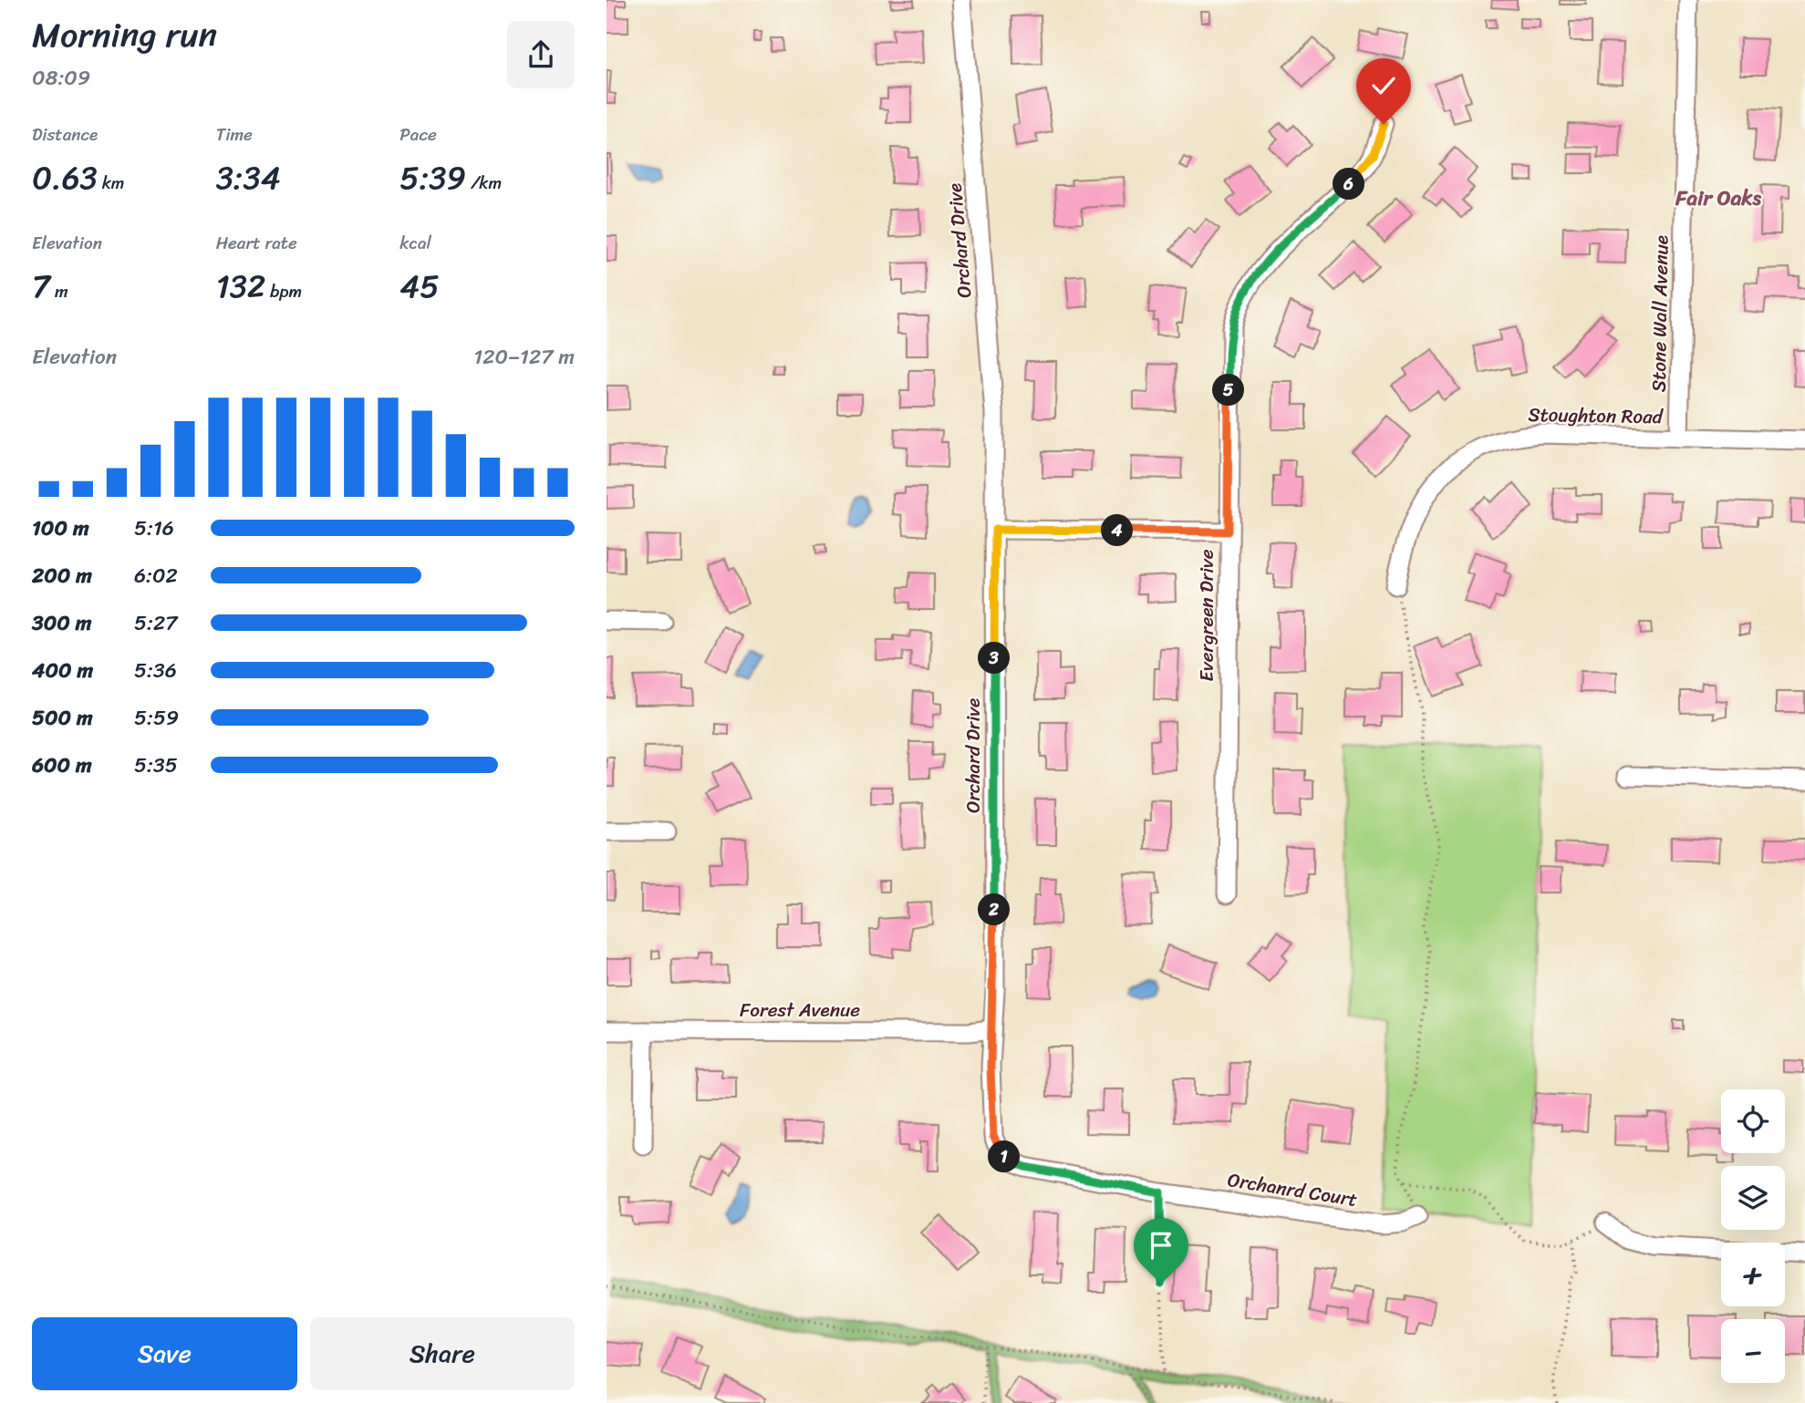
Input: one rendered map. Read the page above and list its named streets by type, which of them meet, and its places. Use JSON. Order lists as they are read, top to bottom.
{
  "streets": {
    "street": [
      "Orchard Drive",
      "Stone Wall Avenue",
      "Stoughton Road",
      "Evergreen Drive",
      "Forest Avenue",
      "Orchanrd Court"
    ]
  },
  "crossings": [
    ["Orchard Drive", "Forest Avenue"],
    ["Orchard Drive", "Orchanrd Court"],
    ["Stone Wall Avenue", "Stoughton Road"]
  ],
  "districts": ["Fair Oaks"],
  "page": {
    "heading": ["Morning run", "08:09"],
    "stats": [
      ["Distance", "0.63 km"],
      ["Time", "3:34"],
      ["Pace", "5:39 /km"],
      ["Elevation", "7 m"],
      ["Heart rate", "132 bpm"],
      ["kcal", "45"]
    ],
    "pins": [
      "6",
      "5",
      "4",
      "3",
      "2",
      "1"
    ],
    "chart": ["Elevation", "120–127 m"],
    "list": [
      {
        "name": "100 m",
        "note": "5:16"
      },
      {
        "name": "200 m",
        "note": "6:02"
      },
      {
        "name": "300 m",
        "note": "5:27"
      },
      {
        "name": "400 m",
        "note": "5:36"
      },
      {
        "name": "500 m",
        "note": "5:59"
      },
      {
        "name": "600 m",
        "note": "5:35"
      }
    ],
    "map_buttons": ["+", "−"],
    "buttons": ["Save", "Share"]
  }
}
